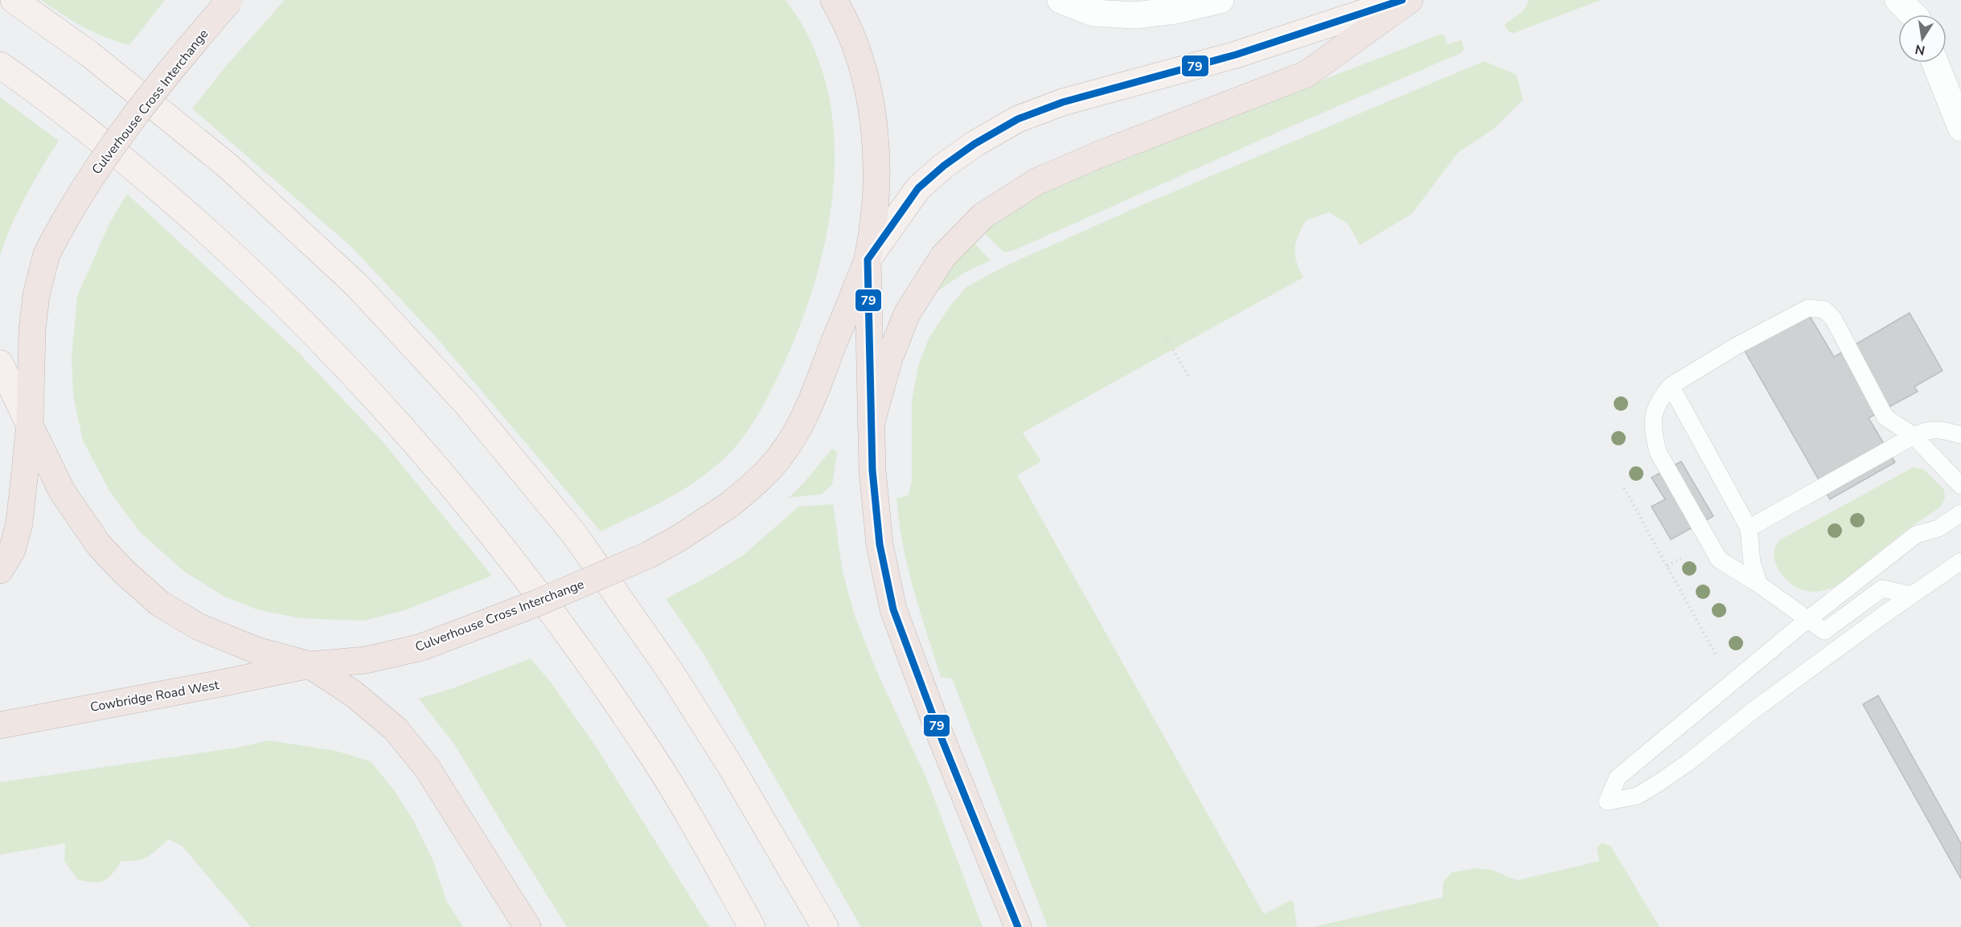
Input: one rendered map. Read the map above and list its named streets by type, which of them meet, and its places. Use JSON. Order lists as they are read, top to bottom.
{
  "streets": {
    "highway": ["Culverhouse Cross Interchange", "Cowbridge Road West"]
  },
  "crossings": [
    ["Culverhouse Cross Interchange", "Cowbridge Road West"]
  ],
  "lines": ["transit line 79"],
  "north": "bottom"
}
